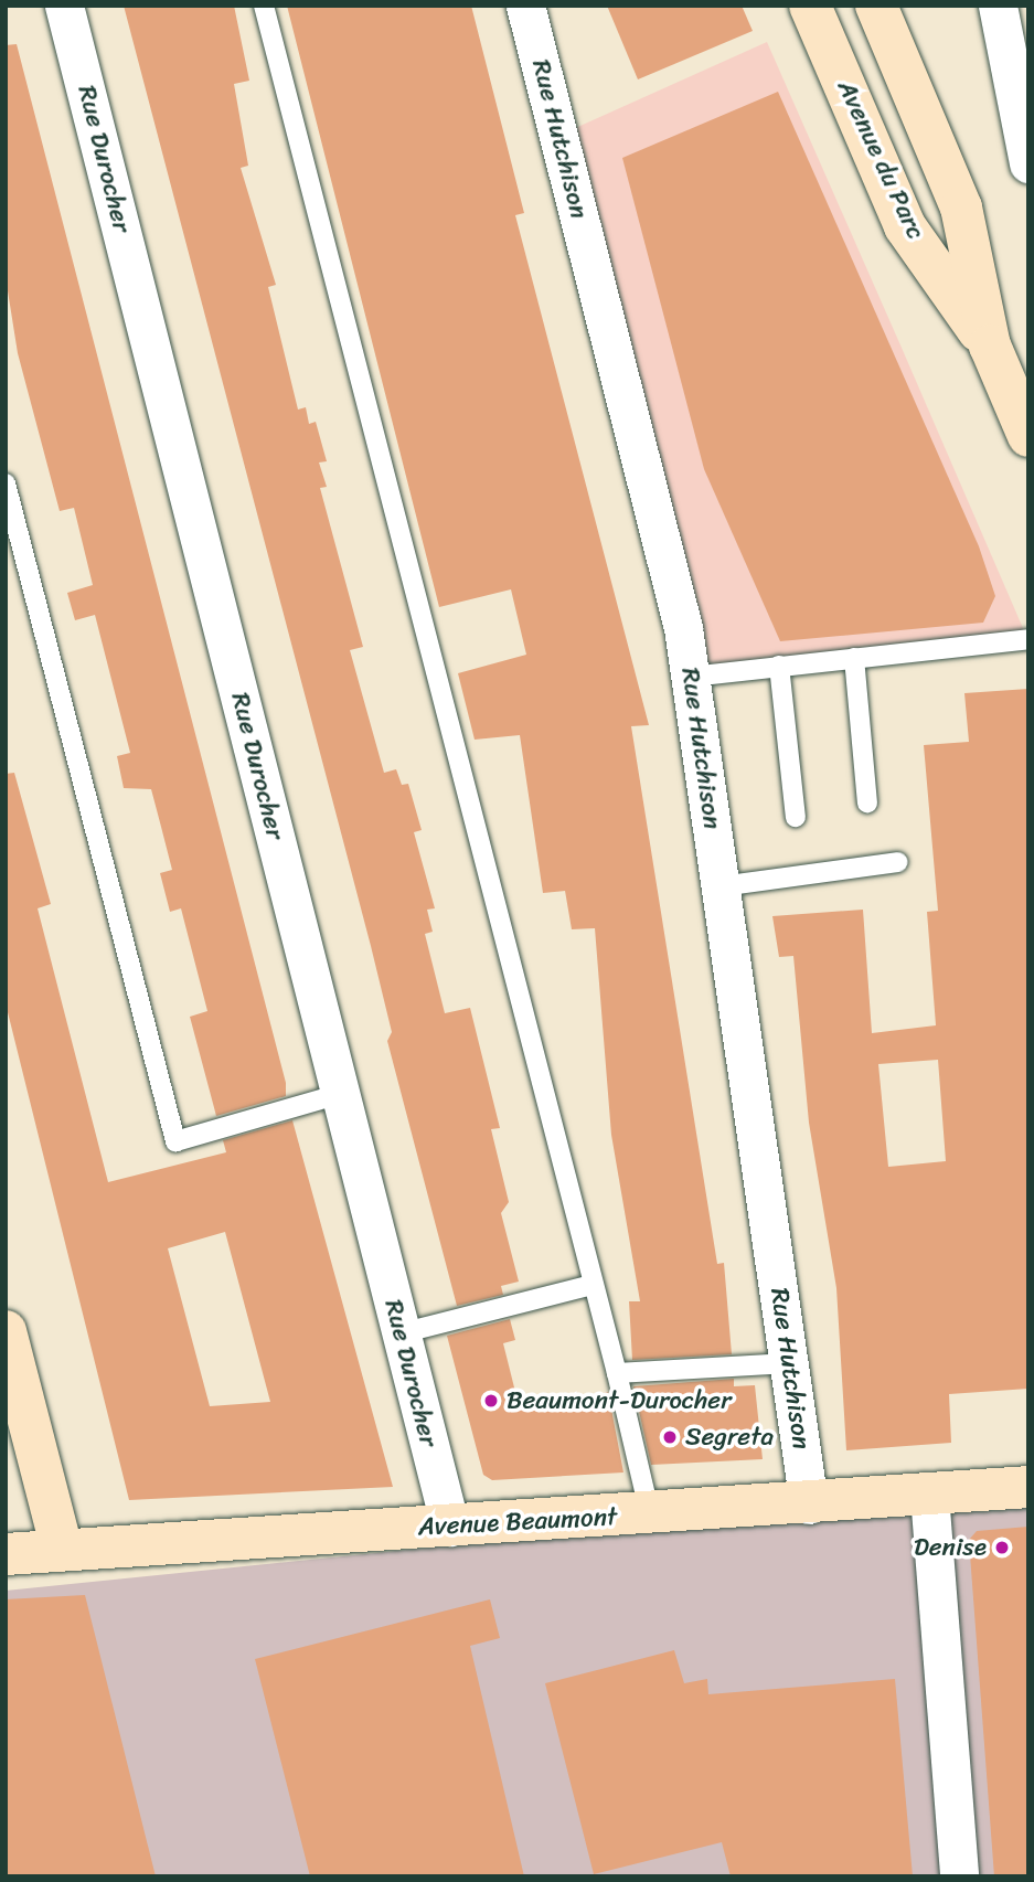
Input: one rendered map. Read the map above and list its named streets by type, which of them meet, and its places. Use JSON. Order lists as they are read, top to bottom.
{
  "streets": {
    "street": [
      "Rue Hutchison",
      "Rue Durocher",
      "Avenue du Parc",
      "Avenue Beaumont"
    ]
  },
  "crossings": [
    ["Rue Hutchison", "Avenue Beaumont"],
    ["Rue Durocher", "Avenue Beaumont"]
  ],
  "places": ["Beaumont-Durocher", "Segreta", "Denise"]
}
